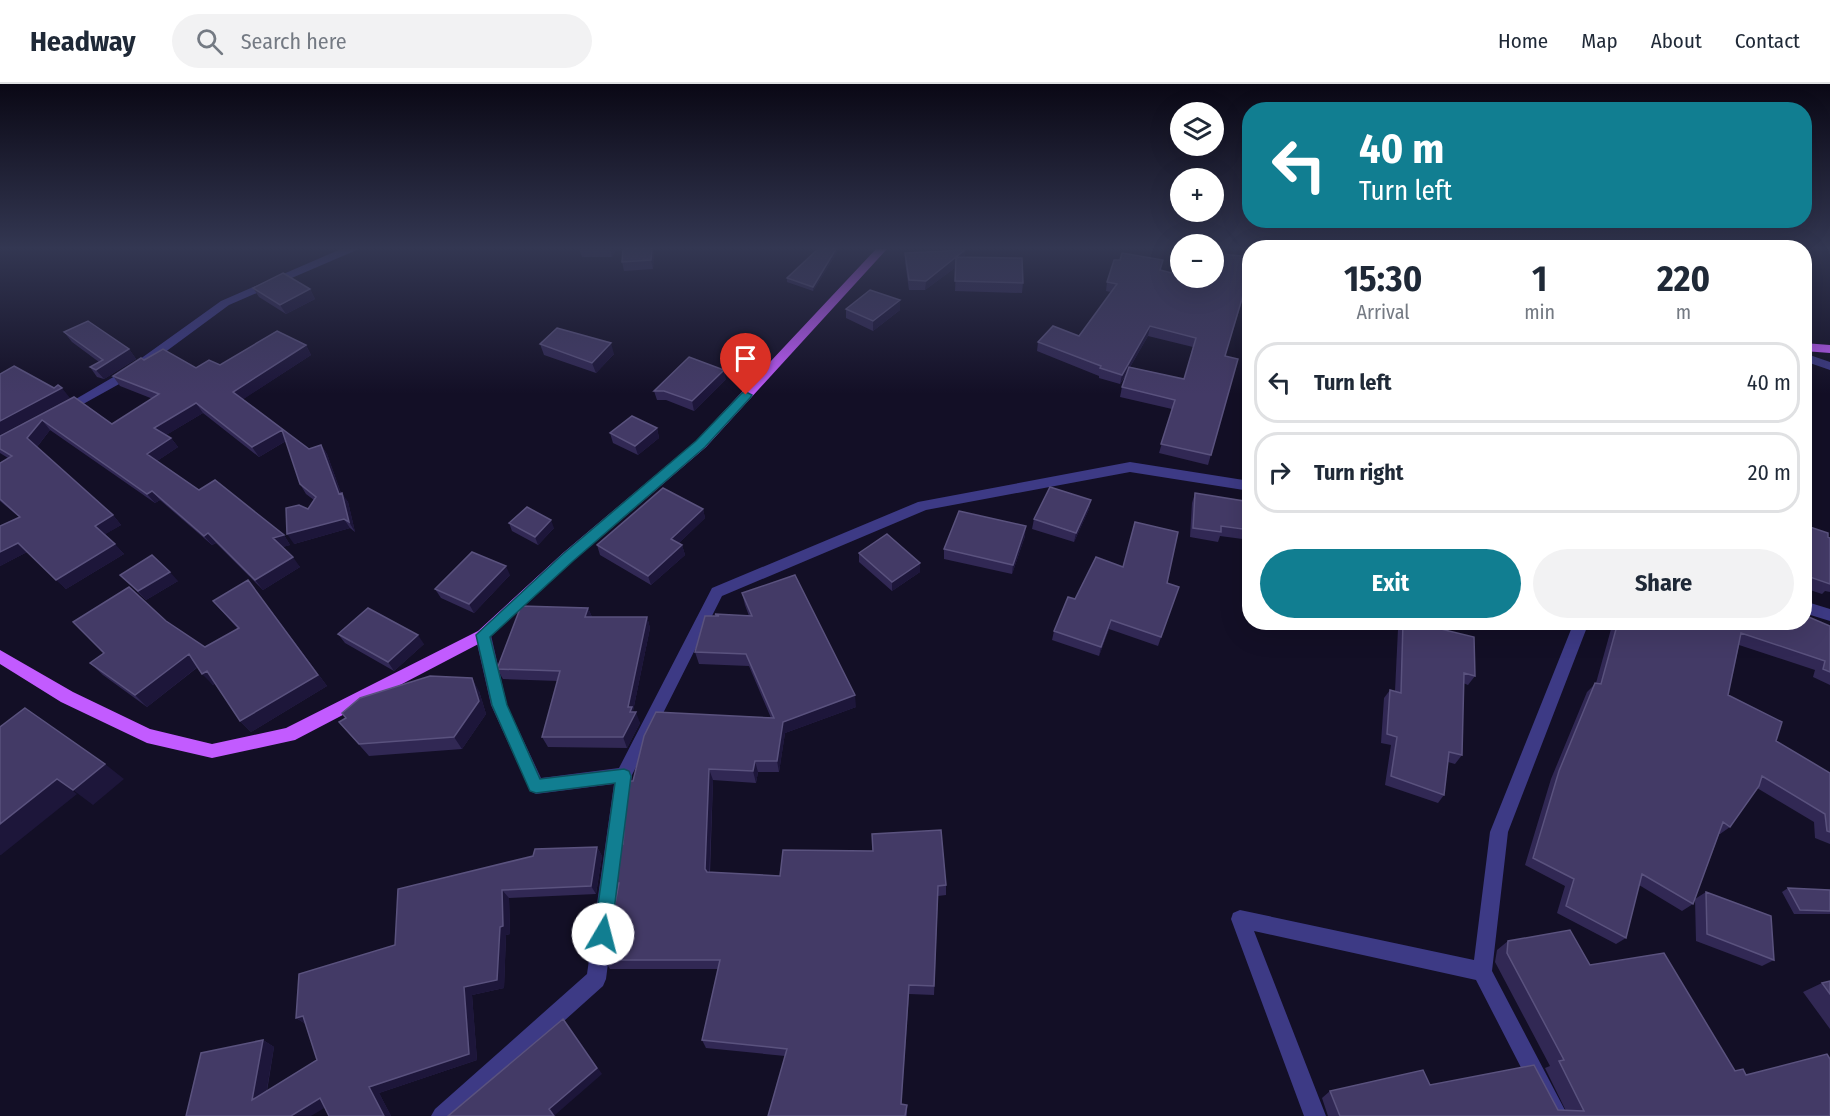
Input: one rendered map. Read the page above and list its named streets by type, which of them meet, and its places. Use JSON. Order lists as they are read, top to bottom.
{
  "page": {
    "header": "Headway",
    "search": "Search here",
    "nav": [
      "Home",
      "Map",
      "About",
      "Contact"
    ],
    "map_buttons": ["+", "−"],
    "turn": ["40 m", "Turn left"],
    "eta": [
      "15:30",
      "Arrival",
      "1",
      "min",
      "220",
      "m"
    ],
    "list": [
      {
        "name": "Turn left",
        "value": "40 m"
      },
      {
        "name": "Turn right",
        "value": "20 m"
      }
    ],
    "buttons": ["Exit", "Share"]
  }
}
